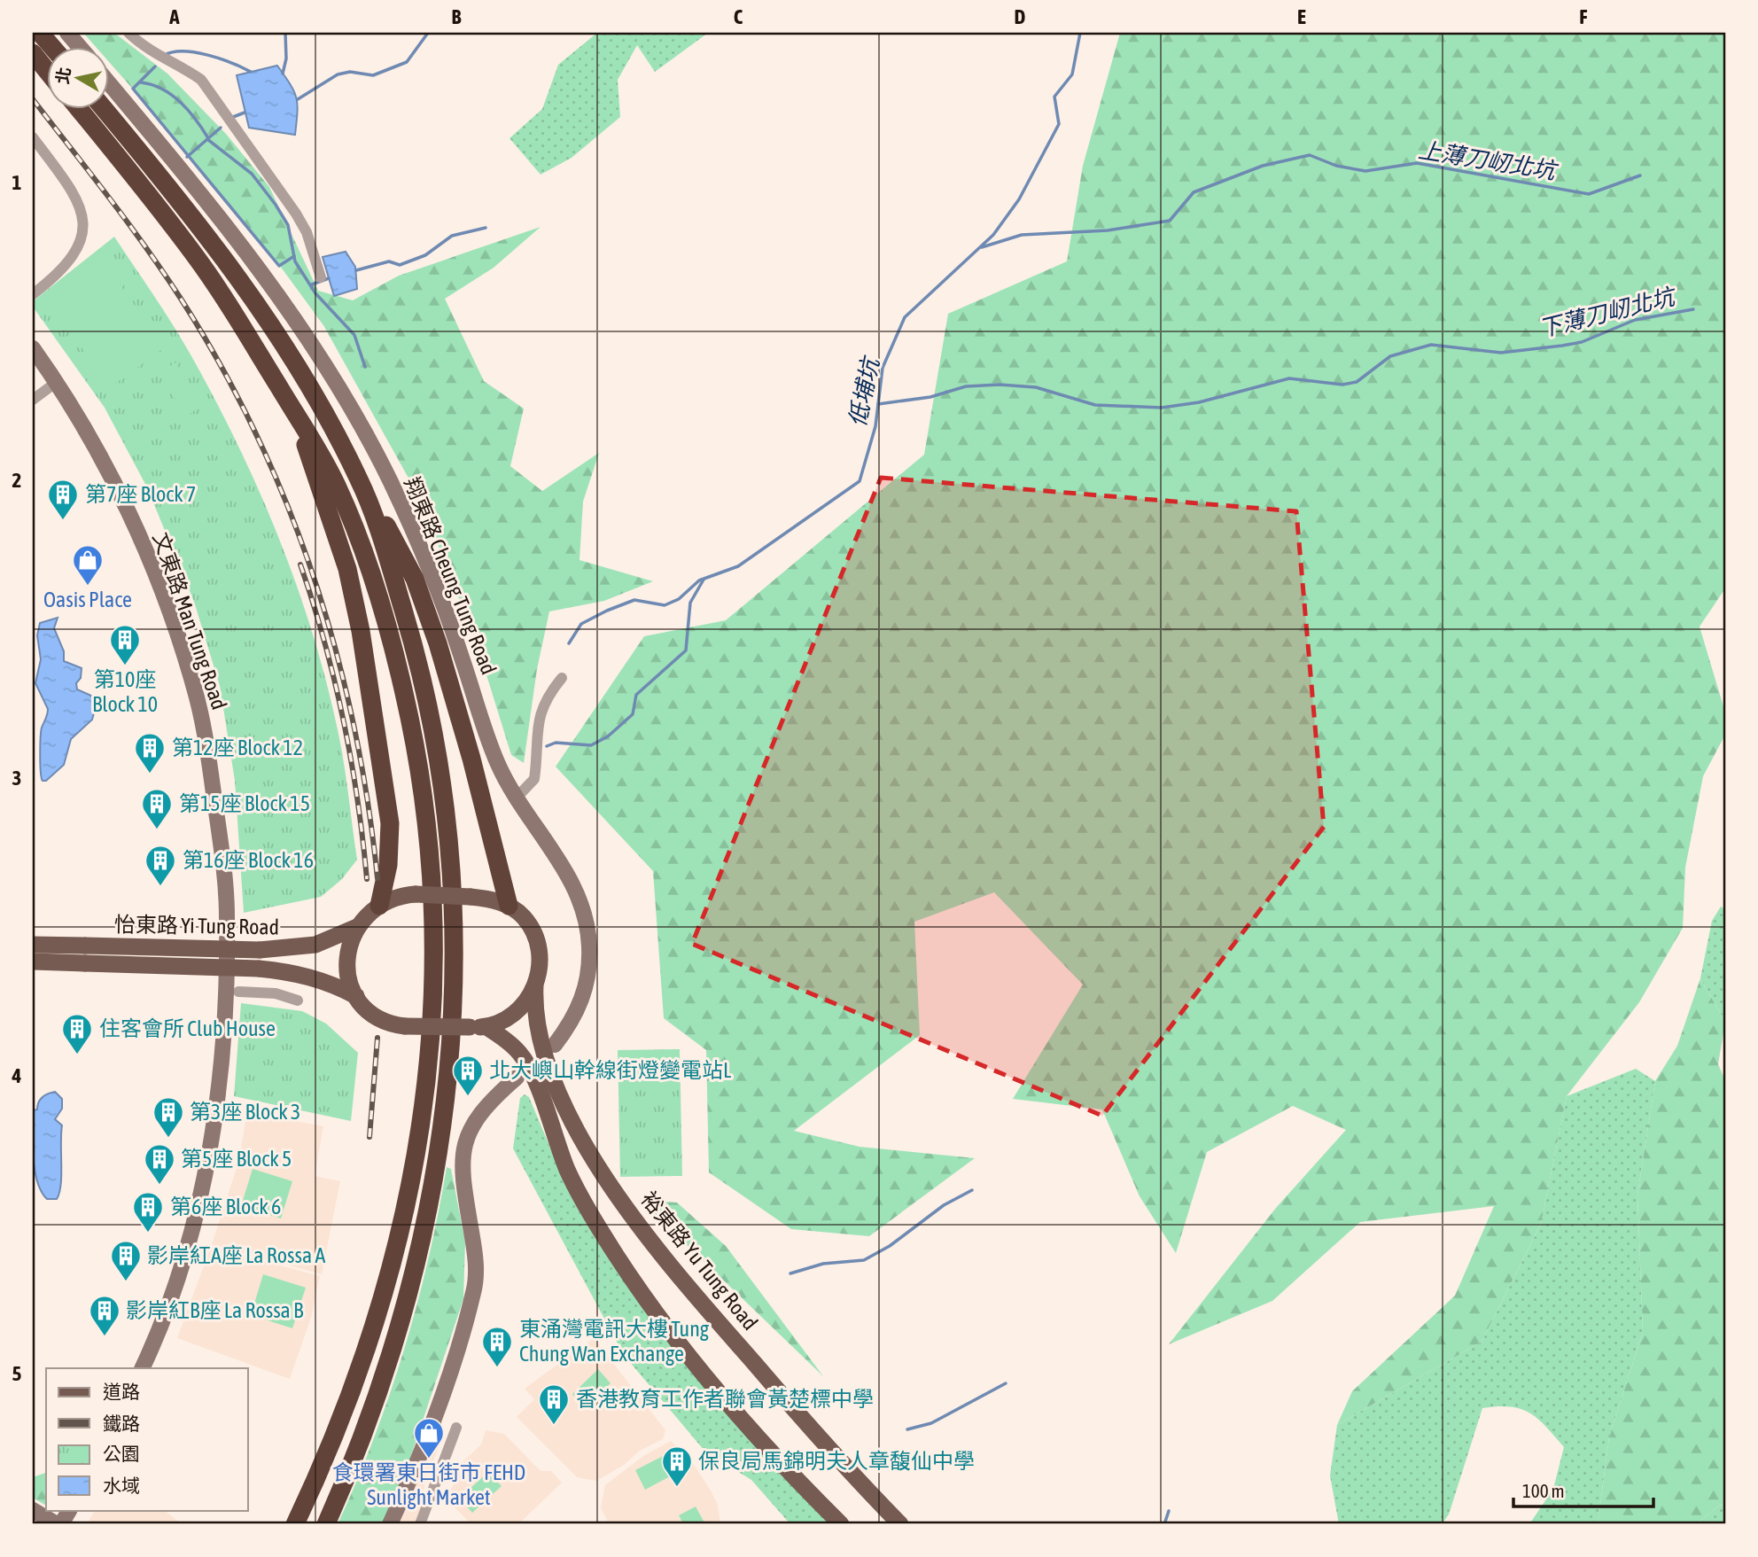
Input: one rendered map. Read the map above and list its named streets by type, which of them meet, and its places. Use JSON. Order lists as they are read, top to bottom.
{
  "streets": {
    "main road": [
      "翔東路 Cheung Tung Road",
      "文東路 Man Tung Road",
      "怡東路 Yi Tung Road",
      "裕東路 Yu Tung Road"
    ]
  },
  "crossings": [
    ["怡東路 Yi Tung Road", "裕東路 Yu Tung Road"]
  ],
  "water": ["上薄刀屻北坑", "下薄刀屻北坑", "低埔坑"],
  "places": {
    "building": [
      "第7座 Block 7",
      "第10座 Block 10",
      "第12座 Block 12",
      "第15座 Block 15",
      "第16座 Block 16",
      "住客會所 Club House",
      "北大嶼山幹線街燈變電站L",
      "第3座 Block 3",
      "第5座 Block 5",
      "第6座 Block 6",
      "影岸紅A座 La Rossa A",
      "影岸紅B座 La Rossa B",
      "東涌灣電訊大樓 Tung Chung Wan Exchange",
      "香港教育工作者聯會黃楚標中學",
      "保良局馬錦明夫人章馥仙中學"
    ],
    "shop": ["Oasis Place", "食環署東日街市 FEHD Sunlight Market"]
  },
  "legend": [
    "道路",
    "鐵路",
    "公園",
    "水域"
  ],
  "scale_bar": "100 m",
  "north": "left",
  "grid": {
    "columns": [
      "A",
      "B",
      "C",
      "D",
      "E",
      "F"
    ],
    "rows": [
      "1",
      "2",
      "3",
      "4",
      "5"
    ]
  }
}
